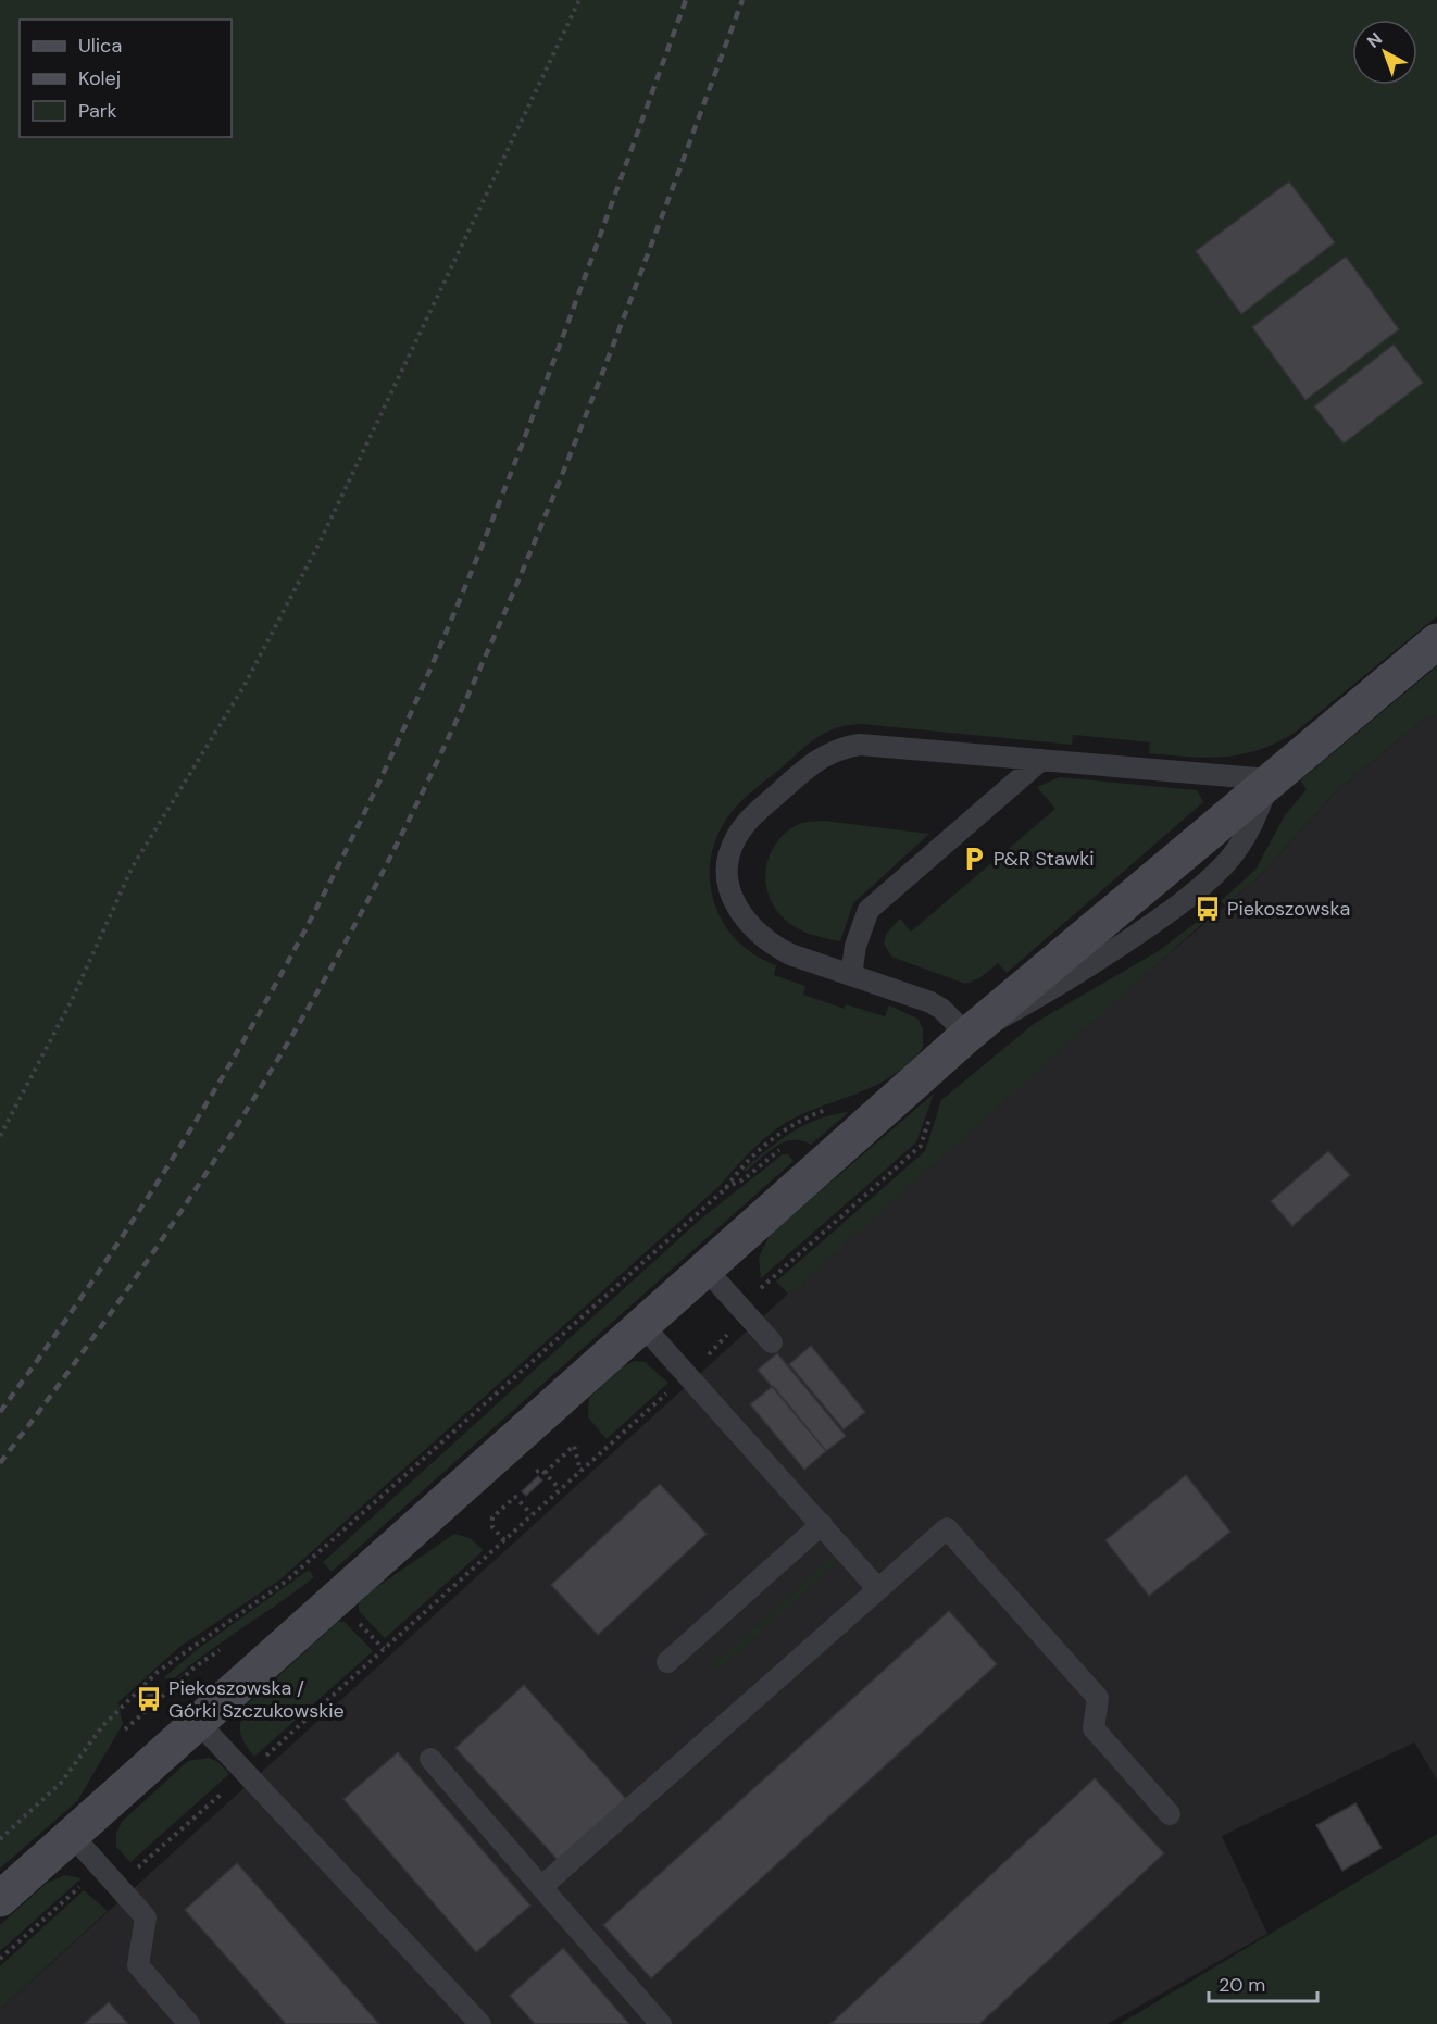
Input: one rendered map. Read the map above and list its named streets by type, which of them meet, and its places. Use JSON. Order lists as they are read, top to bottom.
{
  "places": {
    "parking": ["P&R Stawki"],
    "bus stop": ["Piekoszowska", "Piekoszowska / Górki Szczukowskie"]
  },
  "legend": ["Ulica", "Kolej", "Park"],
  "scale_bar": "20 m",
  "north": "top left"
}
